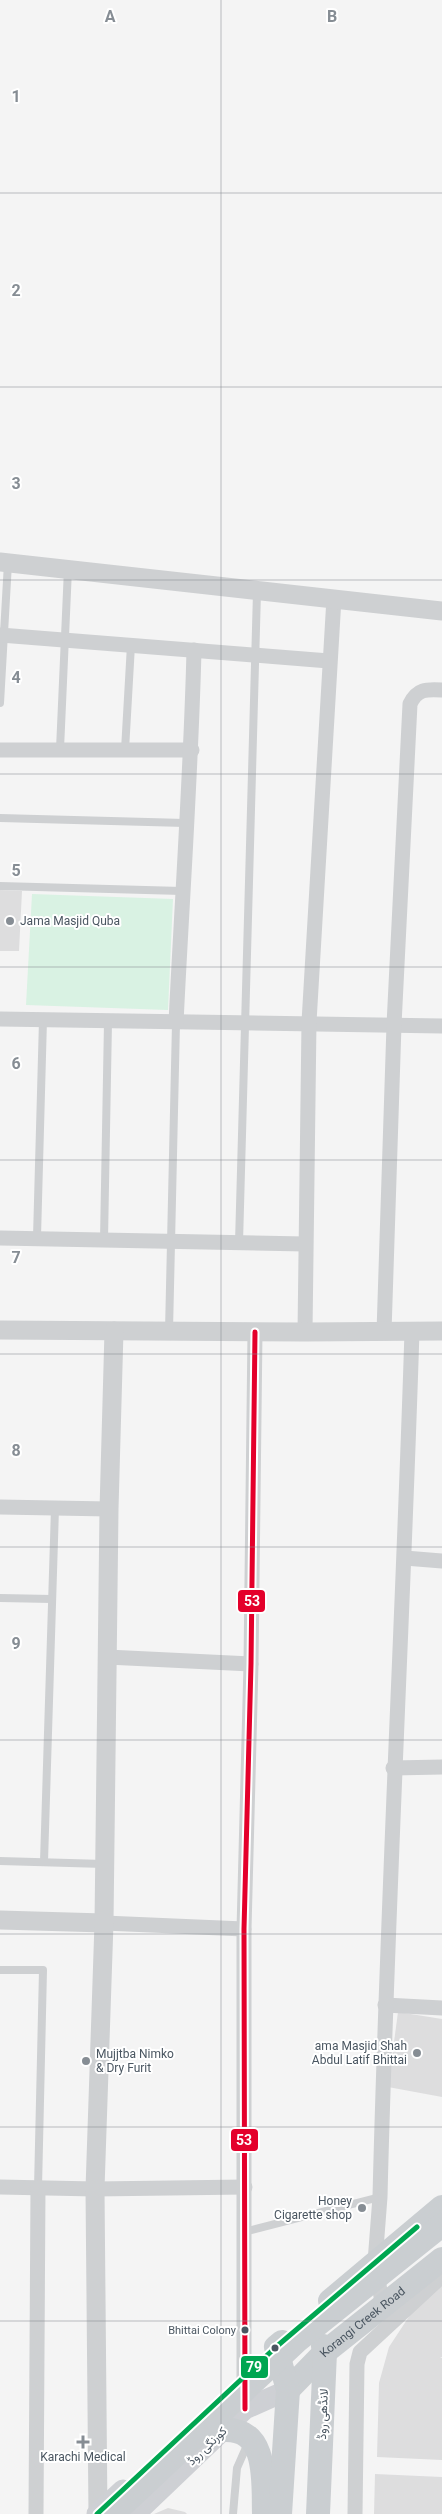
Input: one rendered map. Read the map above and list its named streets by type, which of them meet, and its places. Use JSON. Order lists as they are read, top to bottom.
{
  "streets": {
    "main road": ["Korangi Creek Road", "لانڈھی روڈ", "کورنگی روڈ"]
  },
  "crossings": [
    ["Korangi Creek Road", "لانڈھی روڈ"],
    ["Korangi Creek Road", "کورنگی روڈ"]
  ],
  "places": {
    "other": [
      "Jama Masjid Quba",
      "ama Masjid Shah Abdul Latif Bhittai",
      "Mujjtba Nimko & Dry Furit",
      "Honey Cigarette shop",
      "Bhittai Colony"
    ],
    "health": ["Karachi Medical"]
  },
  "lines": ["transit line 53", "transit line 79"],
  "grid": {
    "columns": ["A", "B"],
    "rows": [
      "1",
      "2",
      "3",
      "4",
      "5",
      "6",
      "7",
      "8",
      "9"
    ]
  }
}
